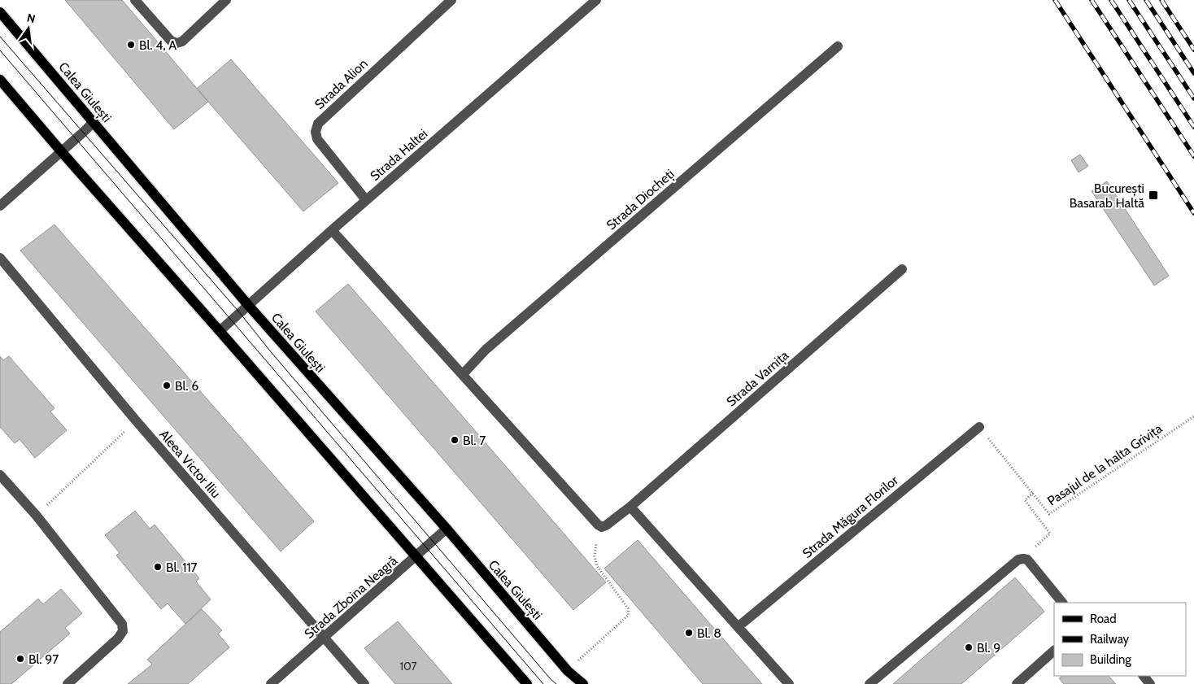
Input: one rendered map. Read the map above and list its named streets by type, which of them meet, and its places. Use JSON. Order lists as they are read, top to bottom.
{
  "streets": {
    "main road": ["Calea Giulești"],
    "street": [
      "Strada Alion",
      "Strada Haltei",
      "Strada Diocheți",
      "Strada Varnița",
      "Aleea Victor Iliu",
      "Strada Măgura Florilor",
      "Strada Zboina Neagră"
    ],
    "path": ["Pasajul de la halta Grivița"]
  },
  "crossings": [
    ["Strada Alion", "Strada Haltei"],
    ["Calea Giulești", "Strada Haltei"],
    ["Calea Giulești", "Strada Zboina Neagră"],
    ["Aleea Victor Iliu", "Strada Zboina Neagră"],
    ["Pasajul de la halta Grivița", "Strada Măgura Florilor"]
  ],
  "places": {
    "other": [
      "Bl. 4, A",
      "Bl. 6",
      "Bl. 7",
      "Bl. 117",
      "Bl. 8",
      "Bl. 9",
      "Bl. 97"
    ],
    "transit": ["București Basarab Haltă"]
  },
  "house_numbers": ["107"],
  "legend": ["Road", "Railway", "Building"],
  "north": "top"
}
